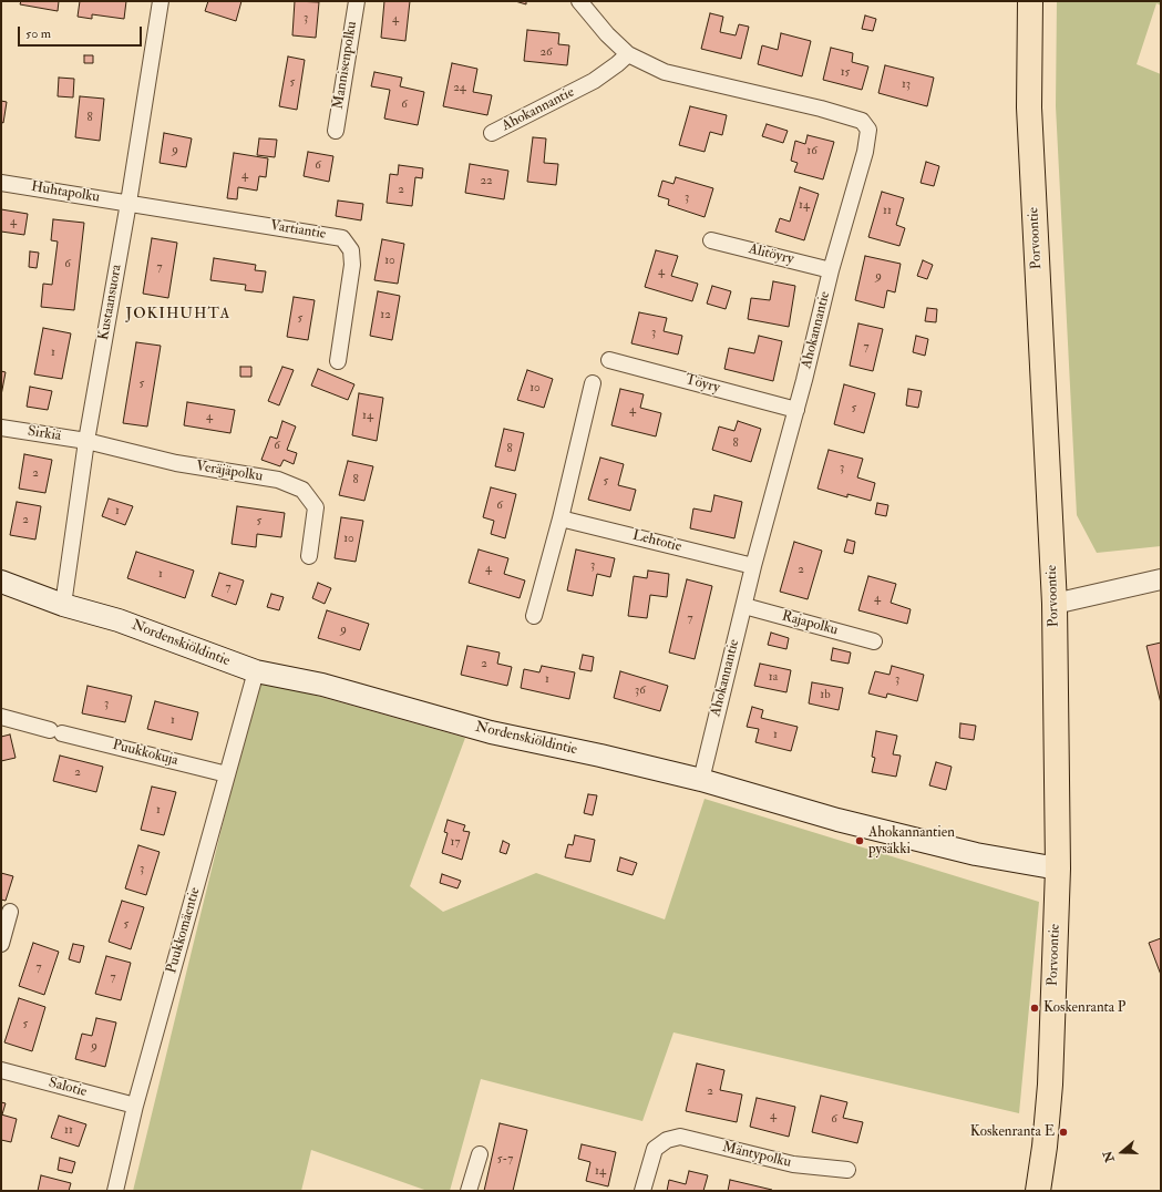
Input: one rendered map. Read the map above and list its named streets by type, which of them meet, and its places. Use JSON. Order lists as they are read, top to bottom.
{
  "streets": {
    "main road": ["Porvoontie", "Nordenskiöldintie"],
    "street": [
      "Mannisenpolku",
      "Ahokannantie",
      "Huhtapolku",
      "Vartiantie",
      "Alitöyry",
      "Kustaansuora",
      "Töyry",
      "Sirkiä",
      "Veräjäpolku",
      "Lehtotie",
      "Rajapolku",
      "Puukkokuja",
      "Puukkomäentie",
      "Salotie",
      "Mäntypolku"
    ]
  },
  "crossings": [
    ["Ahokannantie", "Alitöyry"],
    ["Ahokannantie", "Töyry"],
    ["Ahokannantie", "Lehtotie"],
    ["Ahokannantie", "Rajapolku"],
    ["Ahokannantie", "Nordenskiöldintie"],
    ["Huhtapolku", "Vartiantie"],
    ["Huhtapolku", "Kustaansuora"],
    ["Vartiantie", "Kustaansuora"],
    ["Porvoontie", "Nordenskiöldintie"],
    ["Kustaansuora", "Sirkiä"],
    ["Kustaansuora", "Veräjäpolku"],
    ["Kustaansuora", "Nordenskiöldintie"],
    ["Sirkiä", "Veräjäpolku"],
    ["Nordenskiöldintie", "Puukkomäentie"],
    ["Puukkokuja", "Puukkomäentie"],
    ["Puukkomäentie", "Salotie"]
  ],
  "districts": ["JOKIHUHTA"],
  "places": ["Ahokannantien pysäkki", "Koskenranta P", "Koskenranta E"],
  "house_numbers": [
    "3",
    "4",
    "26",
    "15",
    "5",
    "13",
    "24",
    "6",
    "8",
    "9",
    "16",
    "6",
    "4",
    "22",
    "2",
    "3",
    "14",
    "11",
    "4",
    "10",
    "6",
    "7",
    "4",
    "9",
    "12",
    "5",
    "3",
    "7",
    "1",
    "5",
    "10",
    "5",
    "4",
    "14",
    "4",
    "8",
    "6",
    "8",
    "3",
    "2",
    "8",
    "5",
    "6",
    "1",
    "2",
    "5",
    "10",
    "3",
    "4",
    "2",
    "1",
    "7",
    "4",
    "7",
    "9",
    "2",
    "1a",
    "1",
    "3",
    "36",
    "1b",
    "3",
    "1",
    "1",
    "2",
    "1",
    "17",
    "3",
    "5",
    "7",
    "7",
    "5",
    "9",
    "2",
    "4",
    "6",
    "11",
    "5-7",
    "14"
  ],
  "scale_bar": "50 m",
  "north": "left"
}
